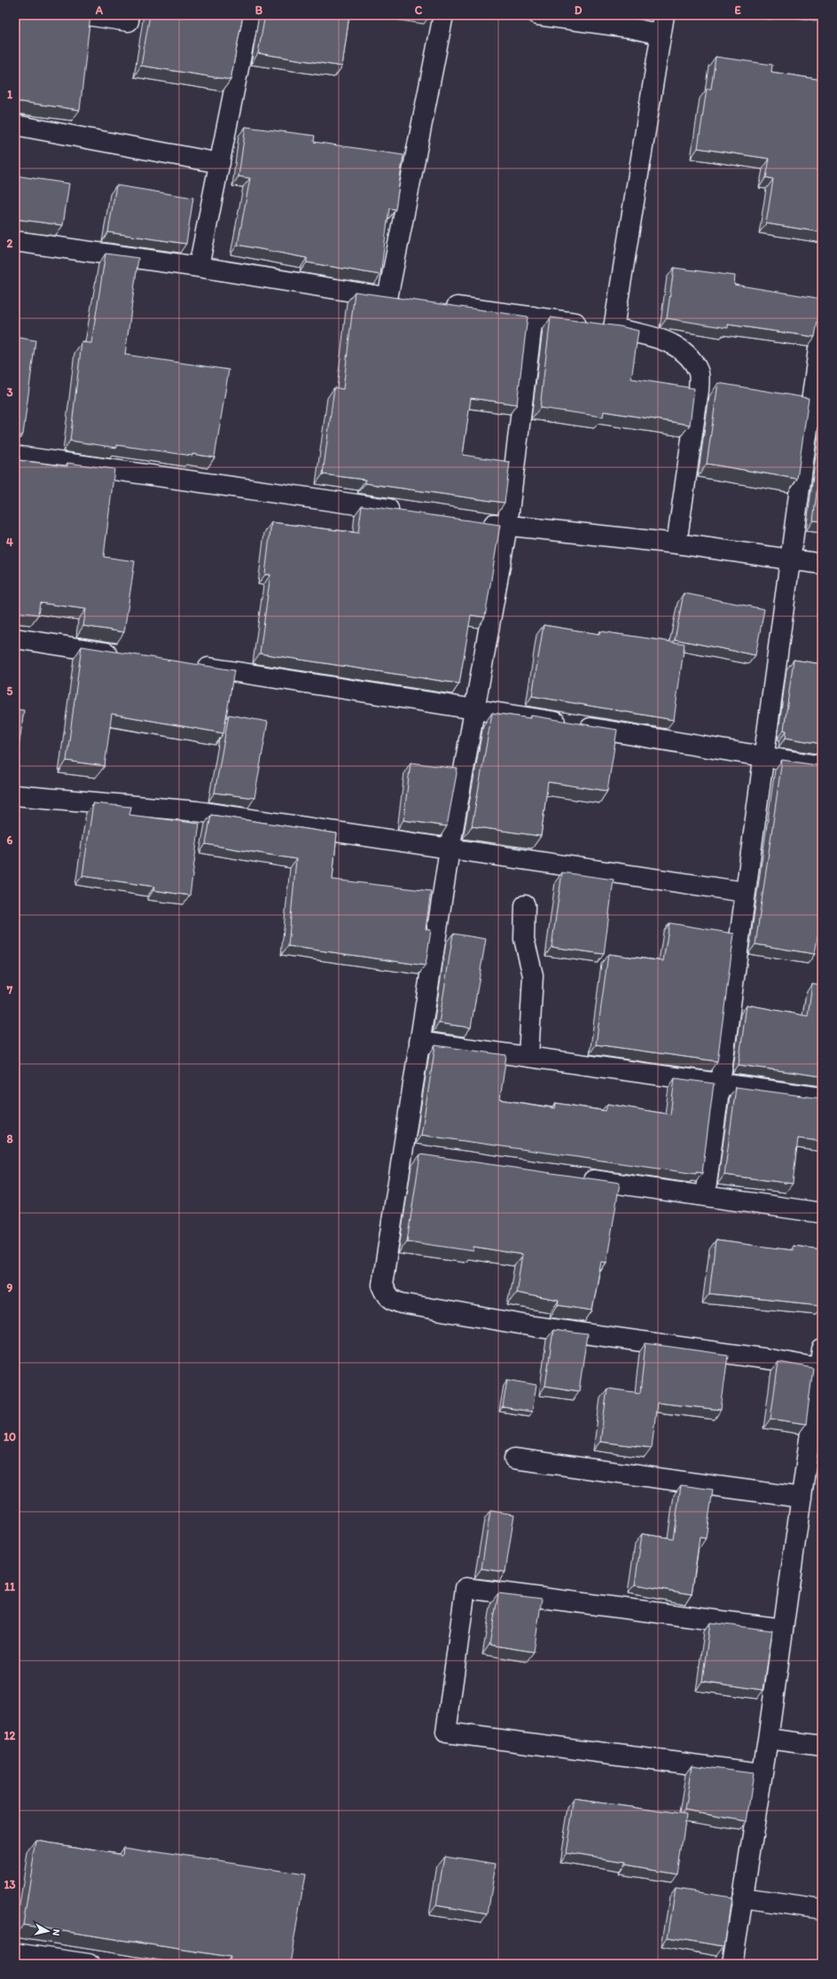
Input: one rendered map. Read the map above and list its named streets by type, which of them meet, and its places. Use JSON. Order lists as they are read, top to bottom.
{
  "north": "right",
  "grid": {
    "columns": [
      "A",
      "B",
      "C",
      "D",
      "E"
    ],
    "rows": [
      "1",
      "2",
      "3",
      "4",
      "5",
      "6",
      "7",
      "8",
      "9",
      "10",
      "11",
      "12",
      "13"
    ]
  }
}
